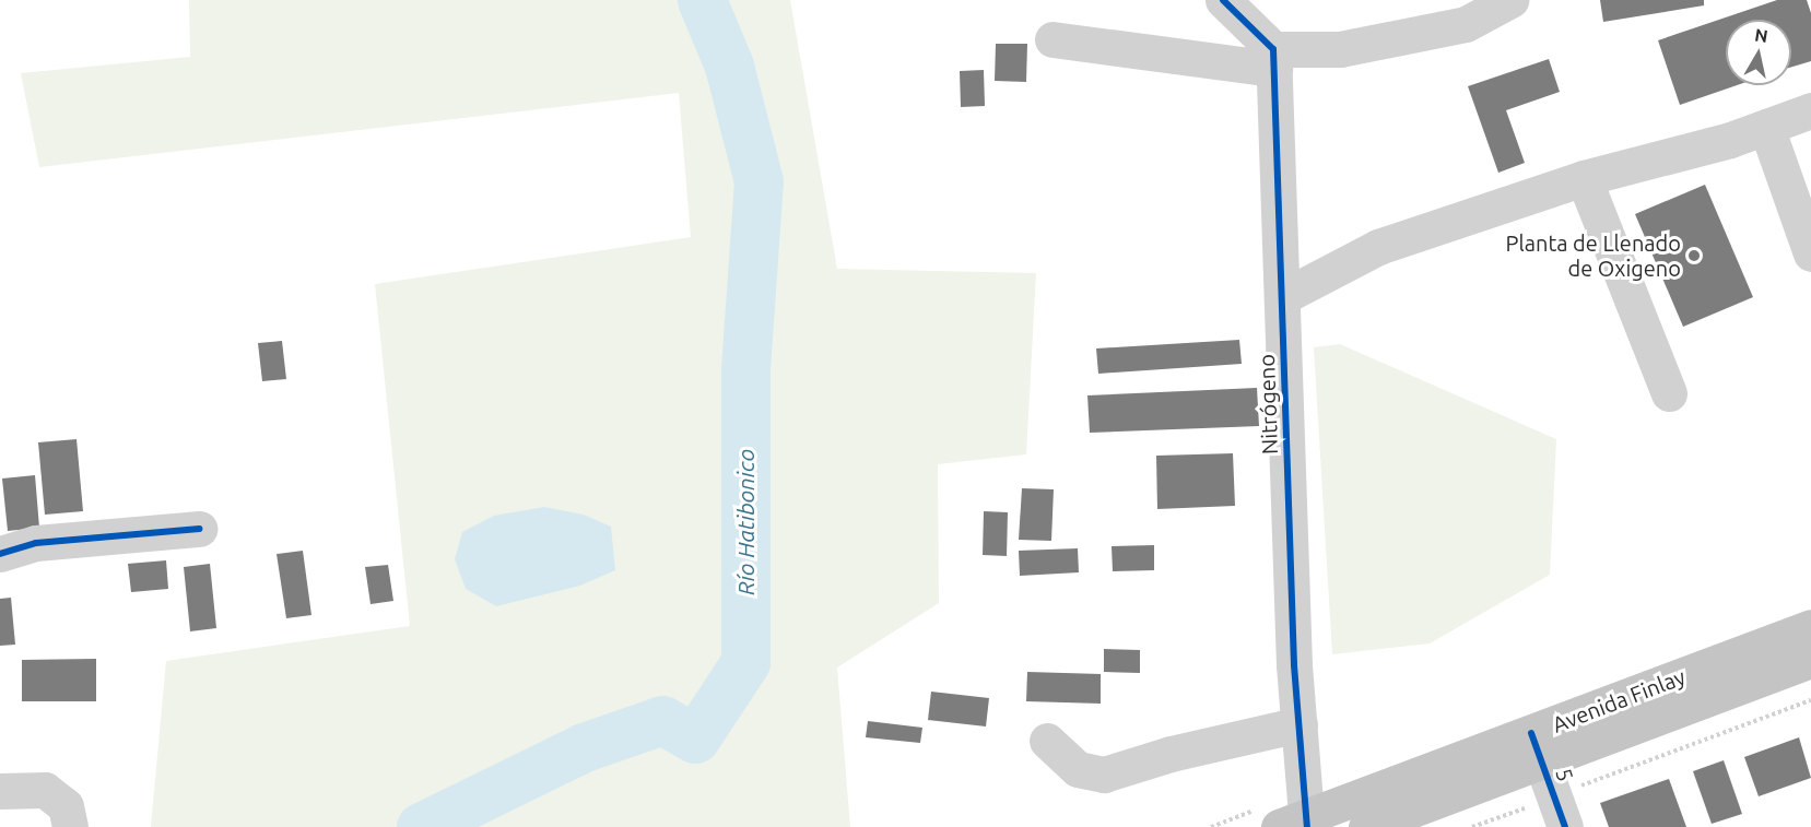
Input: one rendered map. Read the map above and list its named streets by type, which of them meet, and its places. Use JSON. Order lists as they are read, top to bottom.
{
  "streets": {
    "main road": ["Avenida Finlay"],
    "street": ["Nitrógeno"],
    "cycle path": ["5"]
  },
  "crossings": [
    ["Nitrógeno", "Avenida Finlay"]
  ],
  "water": ["Río Hatibonico"],
  "places": ["Planta de Llenado de Oxigeno"],
  "north": "top"
}
